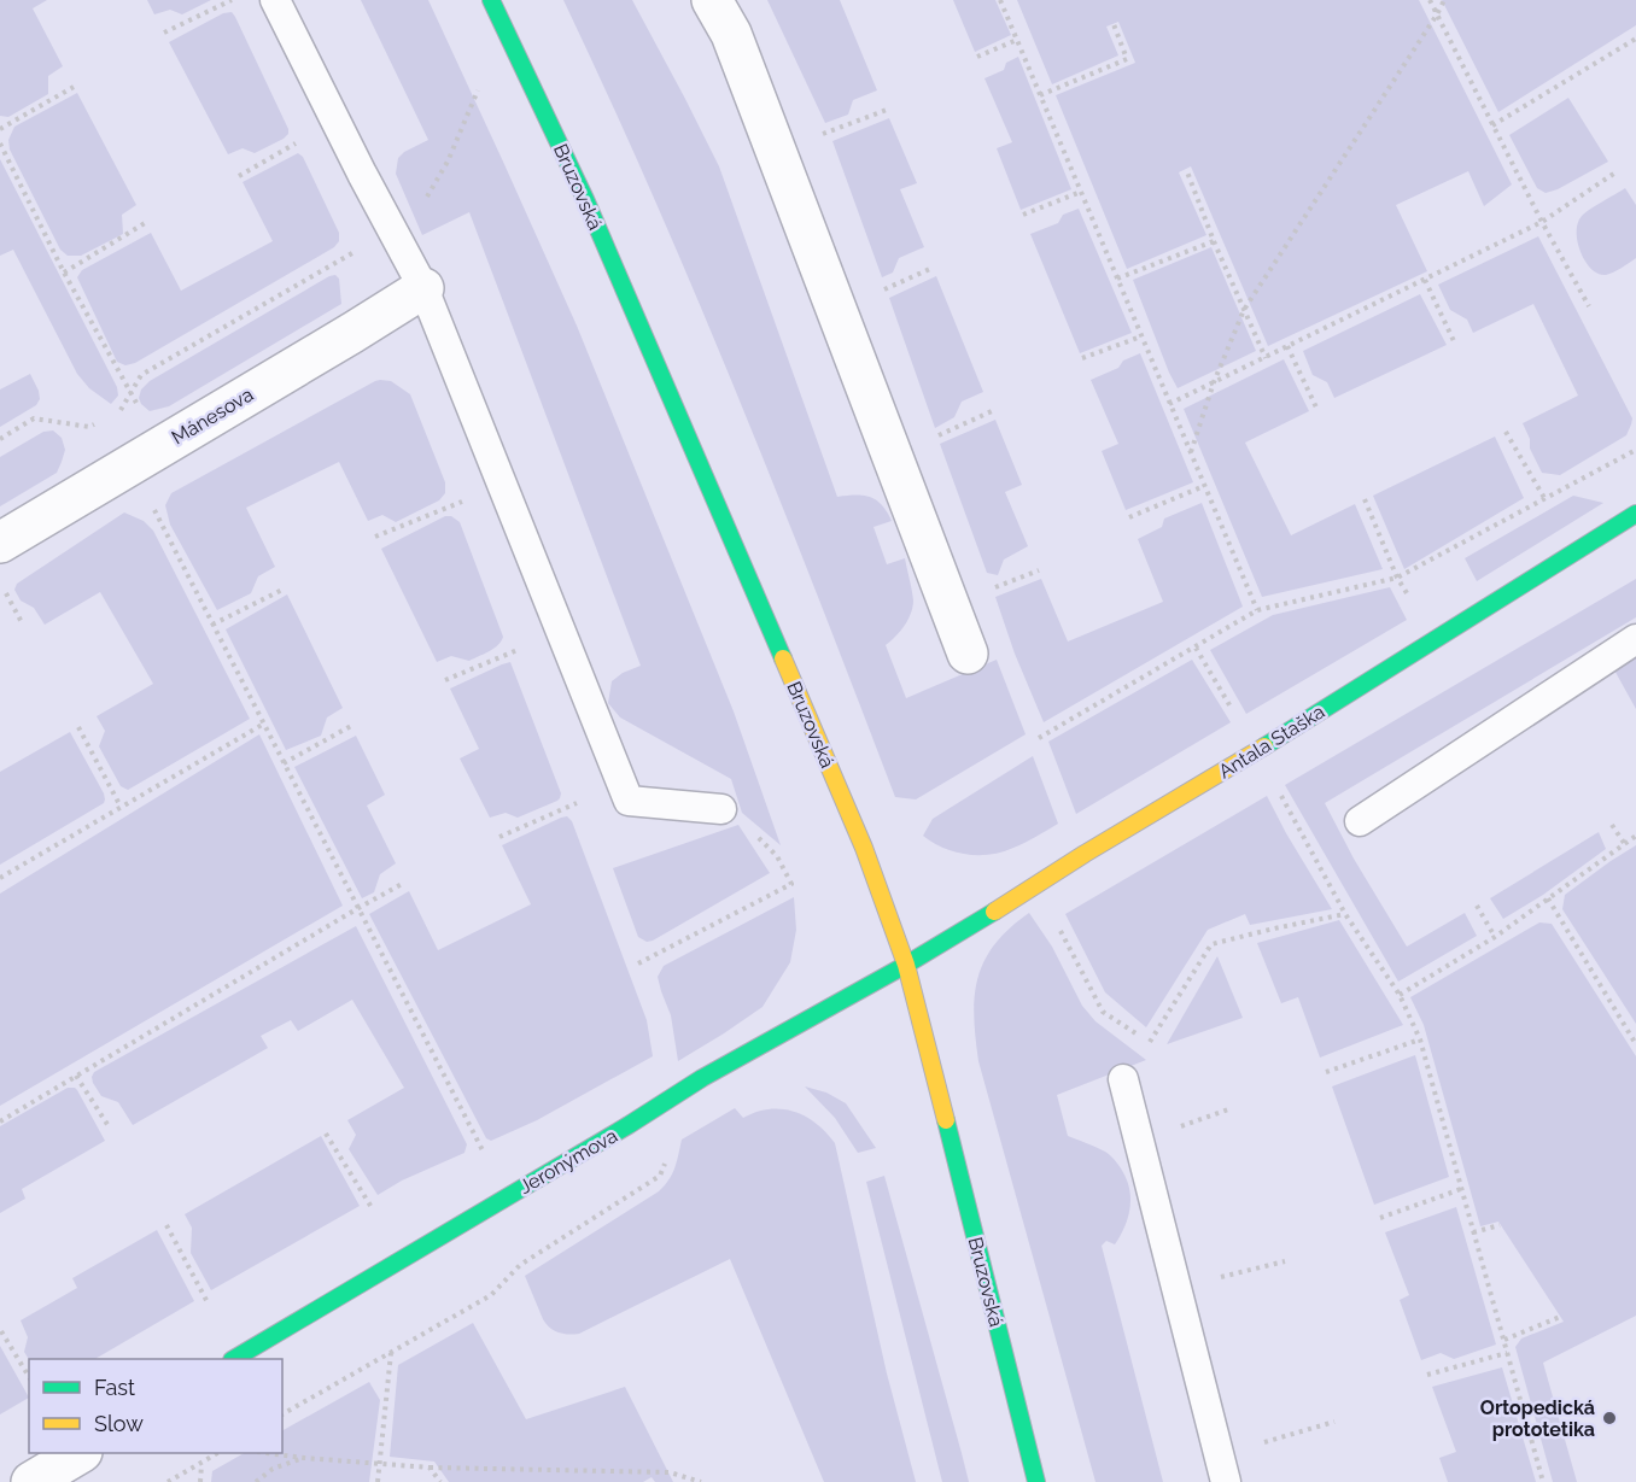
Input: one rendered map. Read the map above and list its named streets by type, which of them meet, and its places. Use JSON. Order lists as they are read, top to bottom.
{
  "streets": {
    "street": [
      "Bruzovská",
      "Mánesova",
      "Antala Staška",
      "Jeronýmova"
    ]
  },
  "crossings": [
    ["Bruzovská", "Antala Staška"],
    ["Bruzovská", "Jeronýmova"],
    ["Antala Staška", "Jeronýmova"]
  ],
  "places": ["Ortopedická prototetika"],
  "legend": ["Fast", "Slow"]
}
